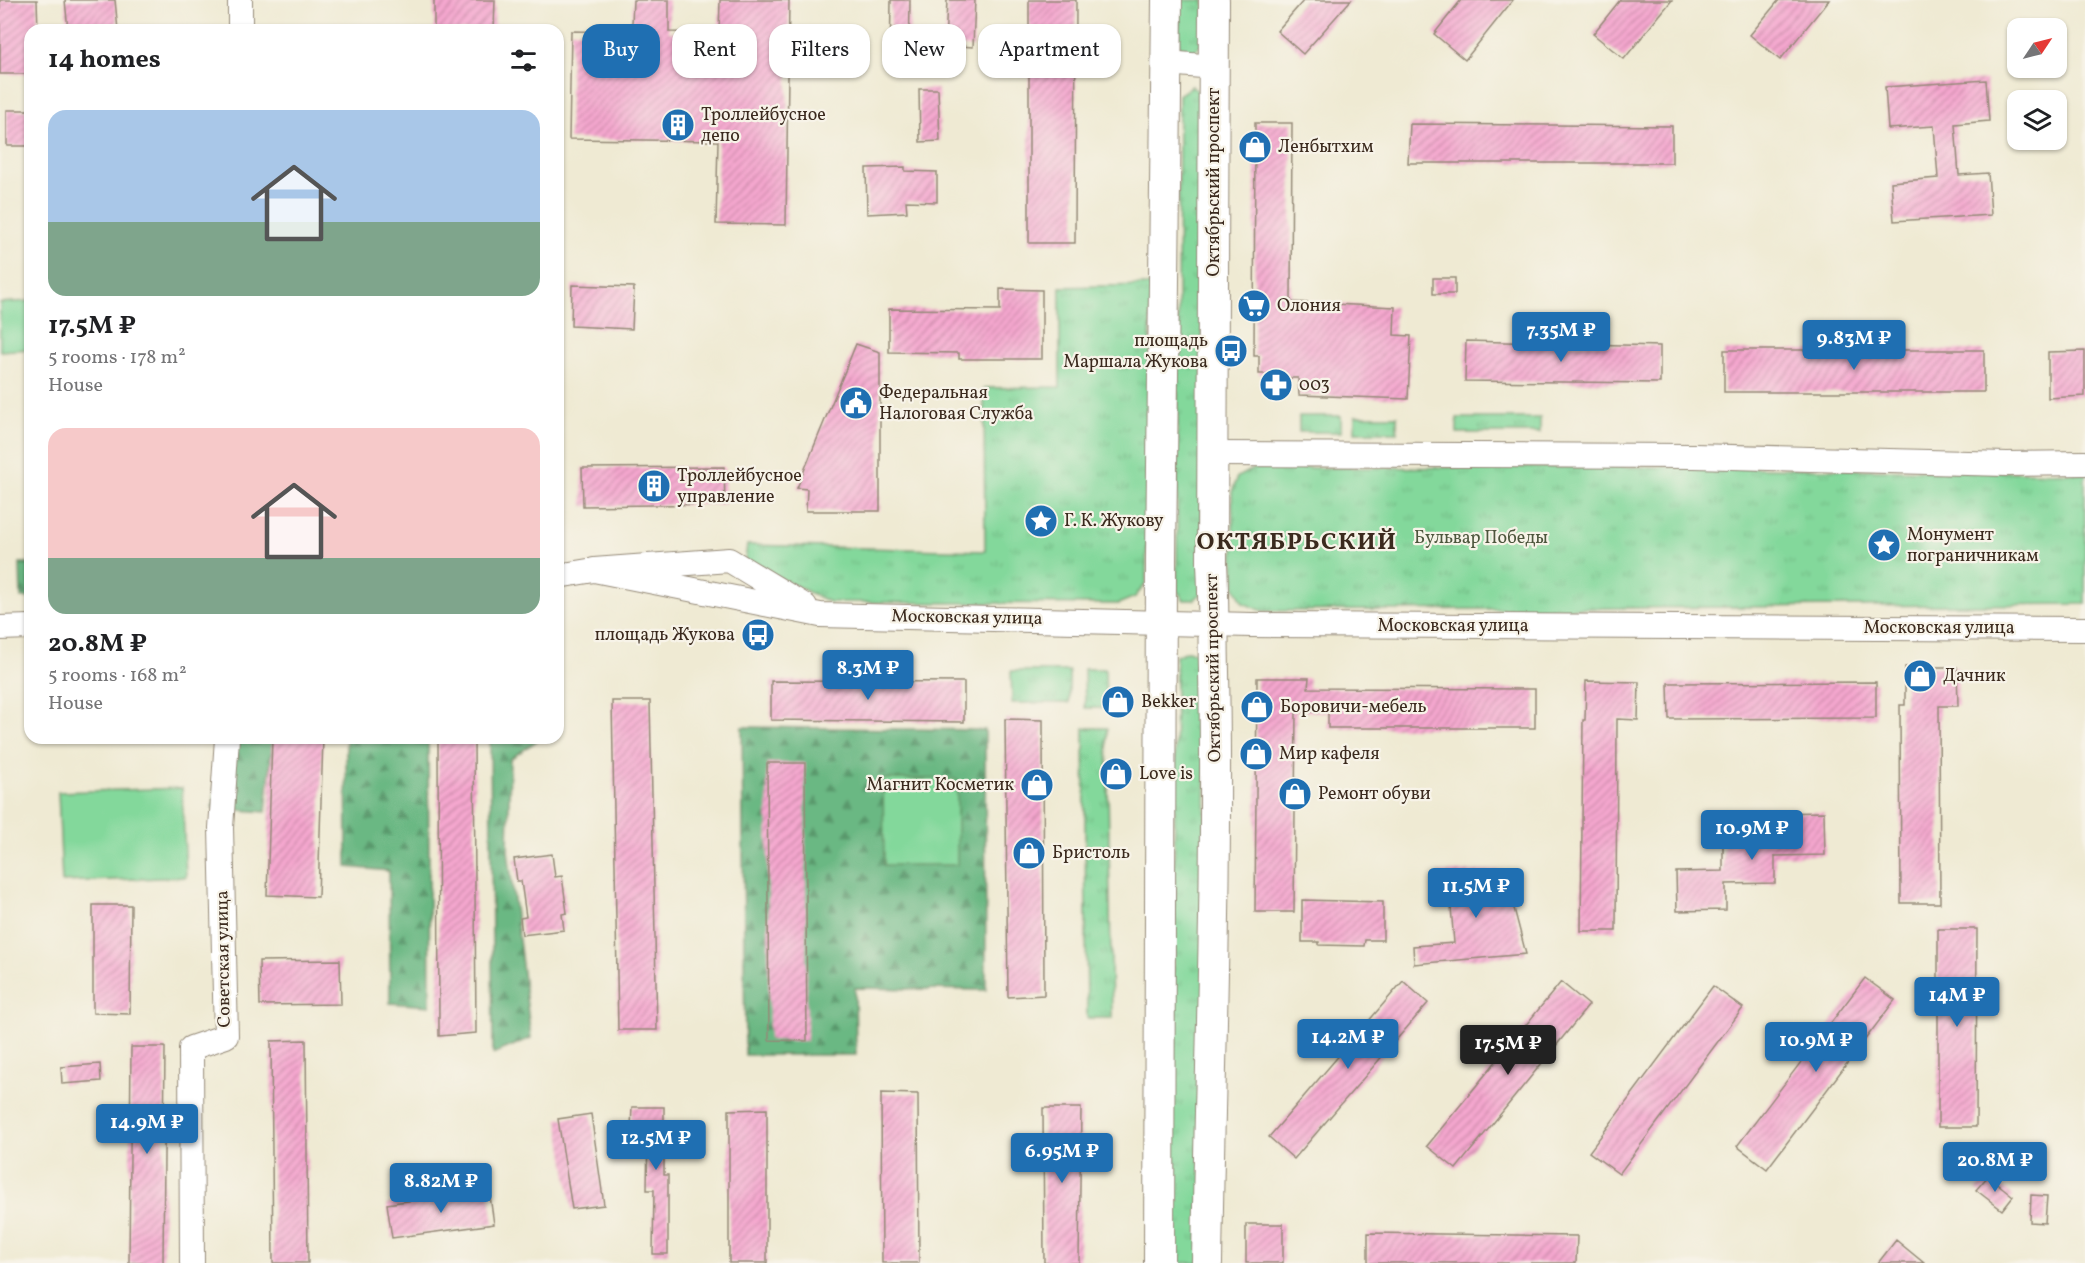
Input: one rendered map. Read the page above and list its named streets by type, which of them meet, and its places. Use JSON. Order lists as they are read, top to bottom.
{
  "streets": {
    "main road": ["Октябрьский проспект"],
    "street": ["Московская улица", "Советская улица"]
  },
  "crossings": [
    ["Октябрьский проспект", "Московская улица"]
  ],
  "districts": ["ОКТЯБРЬСКИЙ"],
  "parks": ["Бульвар Победы"],
  "places": {
    "building": ["Троллейбусное депо", "Троллейбусное управление"],
    "shop": [
      "Ленбытхим",
      "Дачник",
      "Bekker",
      "Боровичи-мебель",
      "Мир кафеля",
      "Love is",
      "Магнит Косметик",
      "Ремонт обуви",
      "Бристоль"
    ],
    "supermarket": ["Олония"],
    "bus stop": ["площадь Маршала Жукова", "площадь Жукова"],
    "pharmacy": ["003"],
    "public building": ["Федеральная Налоговая Служба"],
    "place": ["Г. К. Жукову", "Монумент пограничникам"]
  },
  "north": "top right",
  "page": {
    "chip": [
      "Buy",
      "Rent",
      "Filters",
      "New",
      "Apartment"
    ],
    "heading": "14 homes",
    "list": [
      {
        "name": "17.5M ₽",
        "note": "5 rooms · 178 m² · House"
      },
      {
        "name": "20.8M ₽",
        "note": "5 rooms · 168 m² · House"
      }
    ],
    "price": [
      "7.35M ₽",
      "9.83M ₽",
      "8.3M ₽",
      "10.9M ₽",
      "11.5M ₽",
      "14M ₽",
      "14.2M ₽",
      "10.9M ₽",
      "17.5M ₽",
      "14.9M ₽",
      "12.5M ₽",
      "6.95M ₽",
      "20.8M ₽",
      "8.82M ₽"
    ]
  }
}
